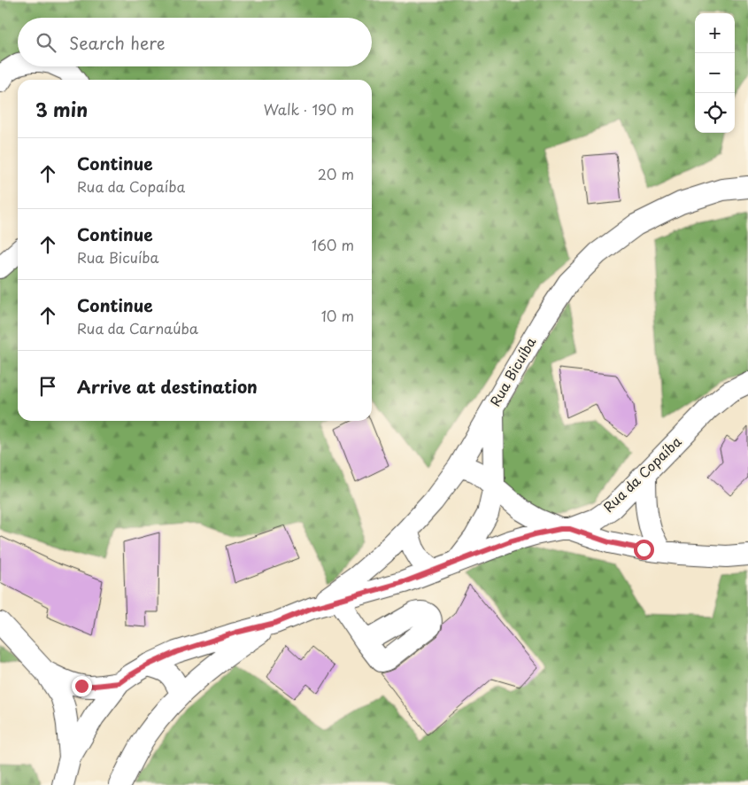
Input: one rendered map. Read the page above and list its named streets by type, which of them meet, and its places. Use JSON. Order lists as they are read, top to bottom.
{
  "streets": {
    "street": ["Rua Bicuíba", "Rua da Copaíba"]
  },
  "crossings": [
    ["Rua Bicuíba", "Rua da Copaíba"]
  ],
  "page": {
    "map_buttons": ["+", "−"],
    "search": "Search here",
    "heading": ["3 min", "Walk · 190 m"],
    "list": [
      ["Continue", "Rua da Copaíba", "20 m"],
      ["Continue", "Rua Bicuíba", "160 m"],
      ["Continue", "Rua da Carnaúba", "10 m"],
      "Arrive at destination"
    ]
  }
}
